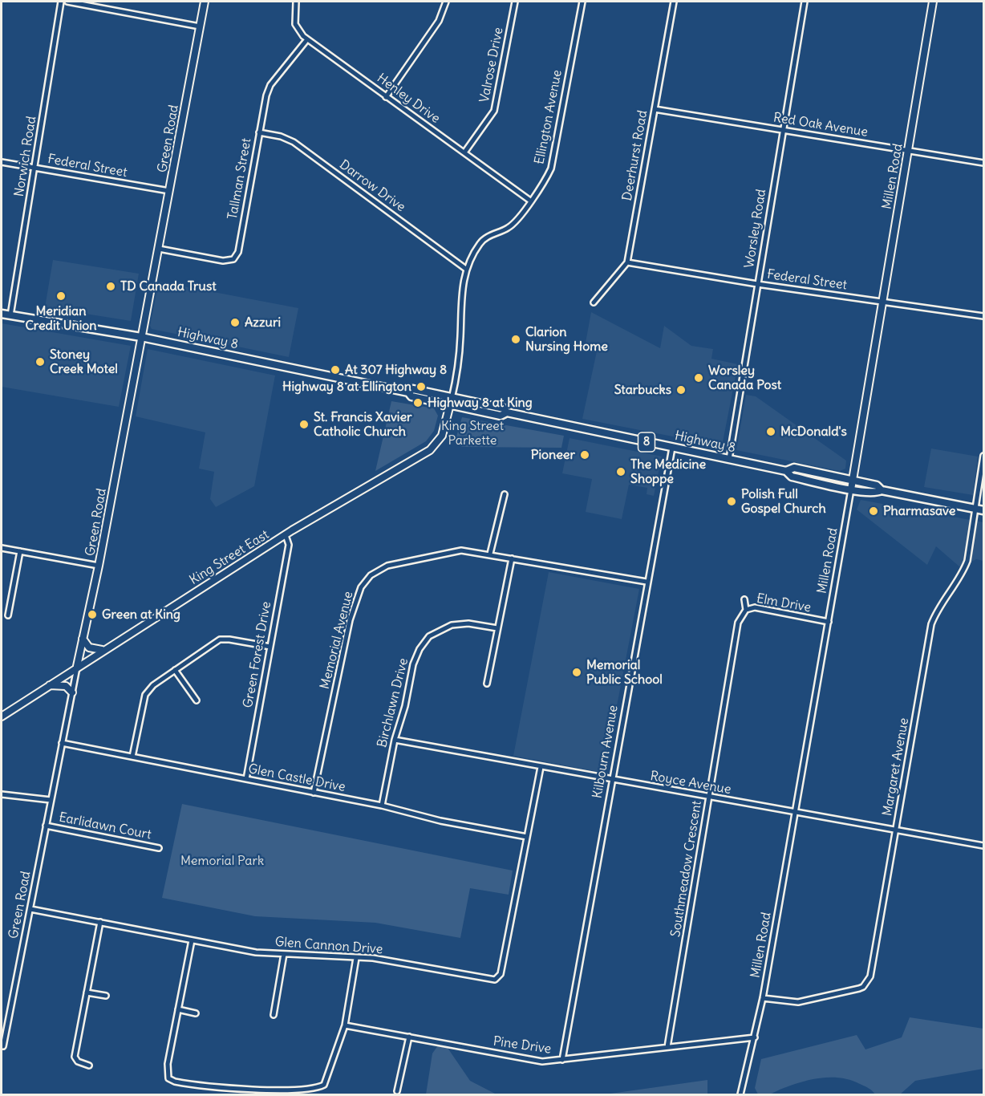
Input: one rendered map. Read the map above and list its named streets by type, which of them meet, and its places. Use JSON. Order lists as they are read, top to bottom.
{
  "streets": {
    "main road": ["Highway 8", "8"],
    "street": [
      "Valrose Drive",
      "Henley Drive",
      "Ellington Avenue",
      "Red Oak Avenue",
      "Green Road",
      "Deerhurst Road",
      "Norwich Road",
      "Federal Street",
      "Millen Road",
      "Tallman Street",
      "Darrow Drive",
      "Worsley Road",
      "King Street East",
      "Elm Drive",
      "Memorial Avenue",
      "Green Forest Drive",
      "Birchlawn Drive",
      "Kilbourn Avenue",
      "Margaret Avenue",
      "Glen Castle Drive",
      "Royce Avenue",
      "Earlidawn Court",
      "Southmeadow Crescent",
      "Glen Cannon Drive",
      "Pine Drive"
    ]
  },
  "crossings": [
    ["Valrose Drive", "Henley Drive"],
    ["Henley Drive", "Ellington Avenue"],
    ["Henley Drive", "Tallman Street"],
    ["Ellington Avenue", "Darrow Drive"],
    ["Ellington Avenue", "Highway 8"],
    ["Ellington Avenue", "King Street East"],
    ["Red Oak Avenue", "Deerhurst Road"],
    ["Red Oak Avenue", "Millen Road"],
    ["Red Oak Avenue", "Worsley Road"],
    ["Green Road", "Federal Street"],
    ["Green Road", "Tallman Street"],
    ["Green Road", "Highway 8"],
    ["Green Road", "King Street East"],
    ["Green Road", "Glen Castle Drive"],
    ["Green Road", "Earlidawn Court"],
    ["Green Road", "Glen Cannon Drive"],
    ["Deerhurst Road", "Federal Street"],
    ["Norwich Road", "Federal Street"],
    ["Norwich Road", "Highway 8"],
    ["Federal Street", "Millen Road"],
    ["Federal Street", "Worsley Road"],
    ["Millen Road", "Highway 8"],
    ["Millen Road", "Elm Drive"],
    ["Millen Road", "Margaret Avenue"],
    ["Millen Road", "Royce Avenue"],
    ["Millen Road", "Pine Drive"],
    ["Tallman Street", "Darrow Drive"],
    ["Worsley Road", "Highway 8"],
    ["Highway 8", "King Street East"],
    ["Highway 8", "Kilbourn Avenue"],
    ["Highway 8", "Margaret Avenue"],
    ["King Street East", "Green Forest Drive"],
    ["Elm Drive", "Southmeadow Crescent"],
    ["Memorial Avenue", "Kilbourn Avenue"],
    ["Memorial Avenue", "Glen Castle Drive"],
    ["Green Forest Drive", "Glen Castle Drive"],
    ["Birchlawn Drive", "Glen Castle Drive"],
    ["Birchlawn Drive", "Royce Avenue"],
    ["Kilbourn Avenue", "Royce Avenue"],
    ["Kilbourn Avenue", "Pine Drive"],
    ["Margaret Avenue", "Royce Avenue"],
    ["Glen Castle Drive", "Glen Cannon Drive"],
    ["Royce Avenue", "Southmeadow Crescent"],
    ["Royce Avenue", "Glen Cannon Drive"],
    ["Southmeadow Crescent", "Pine Drive"]
  ],
  "parks": ["King Street Parkette", "Memorial Park"],
  "places": [
    "TD Canada Trust",
    "Meridian Credit Union",
    "Azzuri",
    "Clarion Nursing Home",
    "Stoney Creek Motel",
    "At 307 Highway 8",
    "Worsley Canada Post",
    "Highway 8 at Ellington",
    "Starbucks",
    "Highway 8 at King",
    "St. Francis Xavier Catholic Church",
    "McDonald's",
    "Pioneer",
    "The Medicine Shoppe",
    "Polish Full Gospel Church",
    "Pharmasave",
    "Green at King",
    "Memorial Public School"
  ]
}
